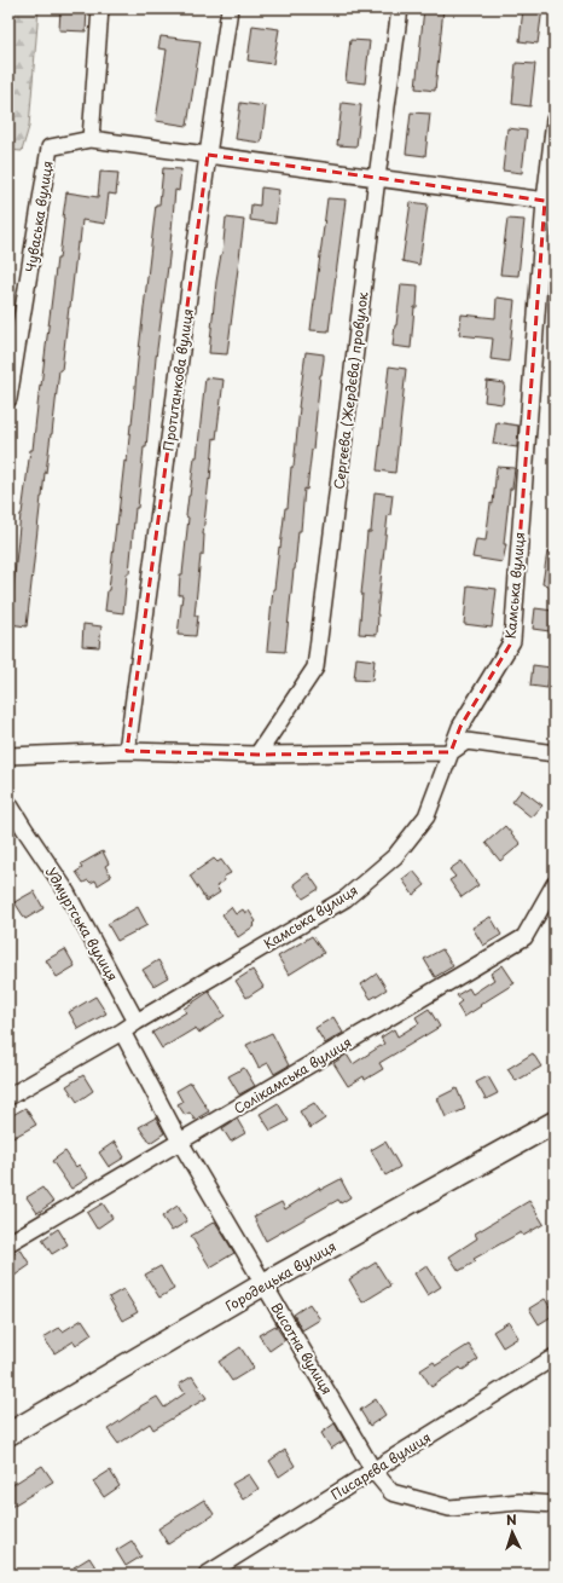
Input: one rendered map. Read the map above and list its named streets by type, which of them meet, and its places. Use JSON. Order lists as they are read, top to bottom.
{
  "streets": {
    "main road": ["Городецька вулиця"],
    "street": [
      "Чуваська вулиця",
      "Протитанкова вулиця",
      "Сергеєва (Жердєва) провулок",
      "Камська вулиця",
      "Удмуртська вулиця",
      "Солікамська вулиця",
      "Висотна вулиця",
      "Писарєва вулиця"
    ]
  },
  "crossings": [
    ["Камська вулиця", "Удмуртська вулиця"],
    ["Камська вулиця", "Висотна вулиця"],
    ["Солікамська вулиця", "Висотна вулиця"],
    ["Городецька вулиця", "Висотна вулиця"],
    ["Висотна вулиця", "Писарєва вулиця"]
  ],
  "north": "top"
}
